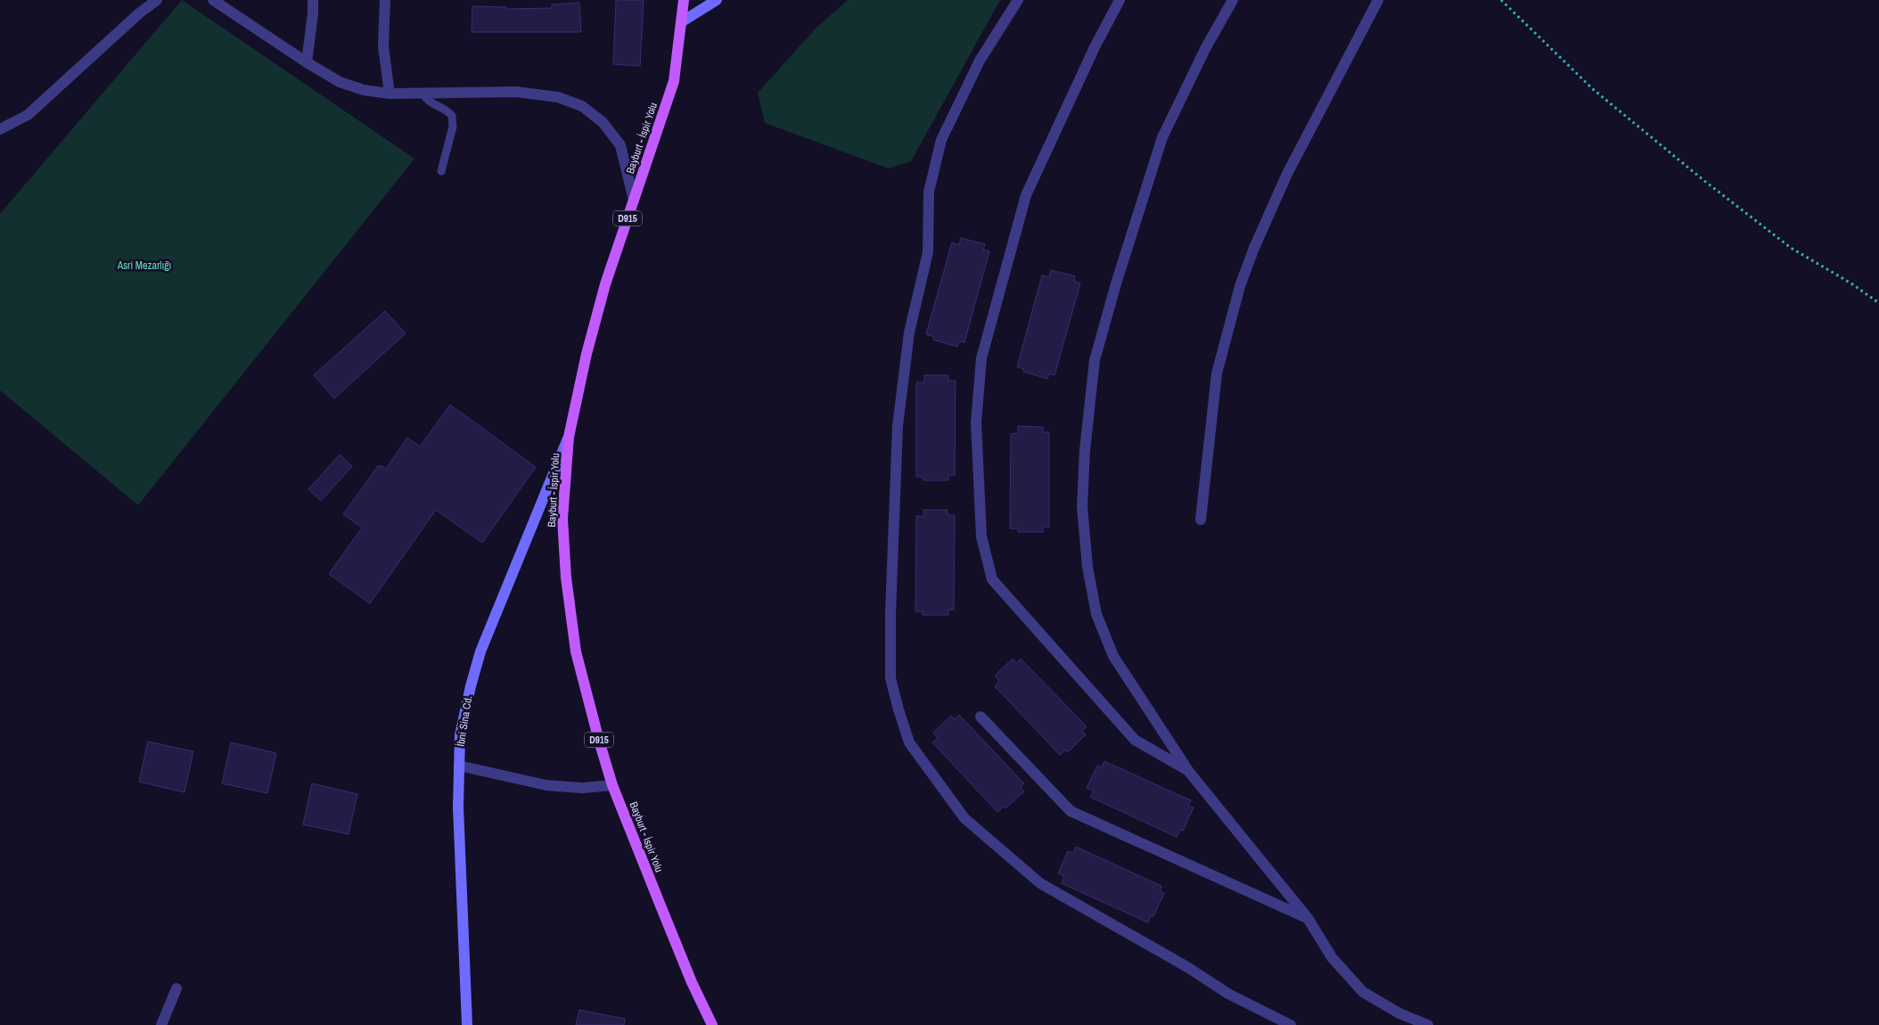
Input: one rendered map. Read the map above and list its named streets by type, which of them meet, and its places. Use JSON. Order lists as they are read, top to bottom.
{
  "streets": {
    "main road": ["Bayburt - İspir Yolu", "D915", "İbni Sina Cd."]
  },
  "crossings": [
    ["Bayburt - İspir Yolu", "İbni Sina Cd."]
  ],
  "parks": ["Asri Mezarlığı"]
}
